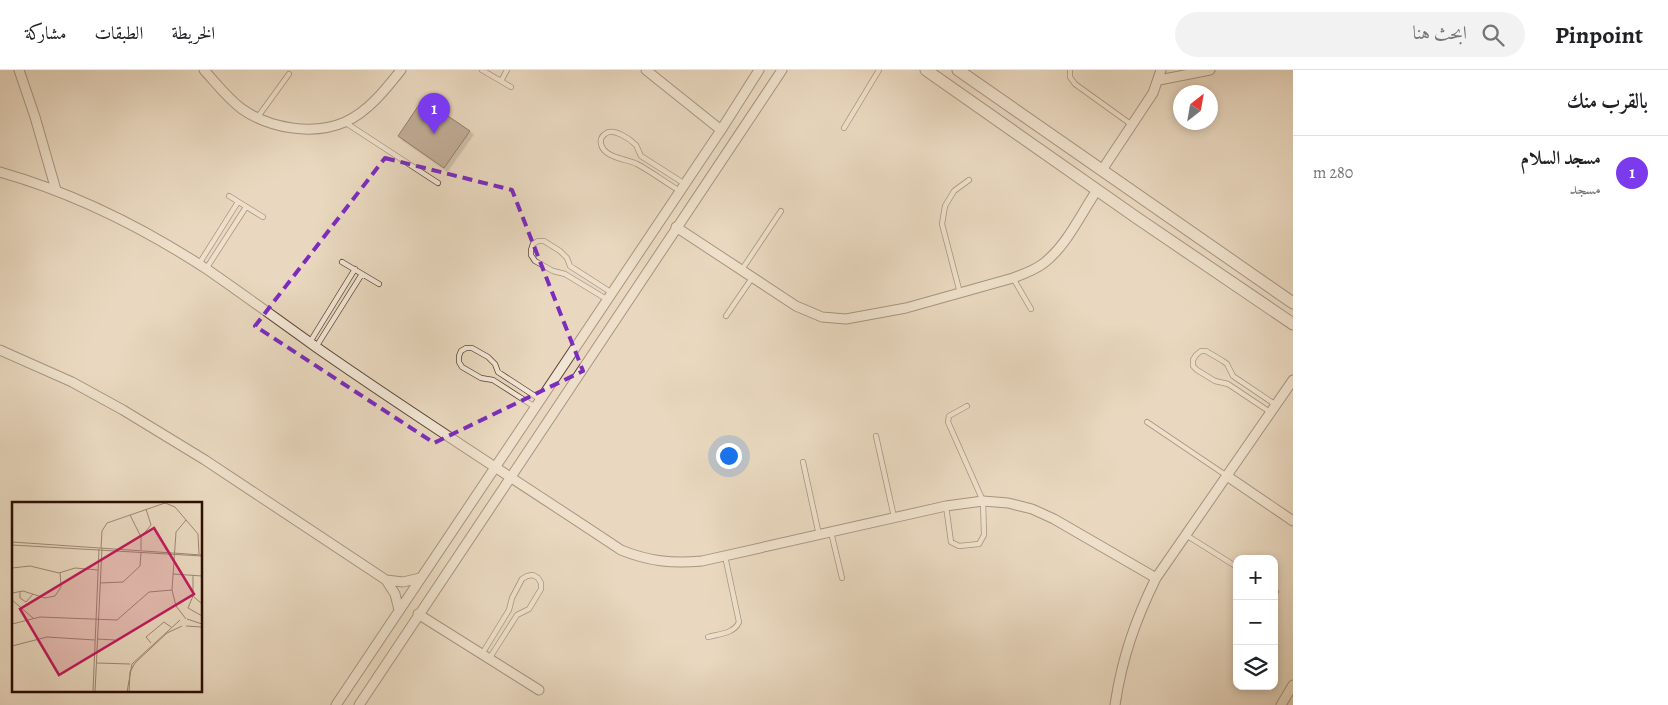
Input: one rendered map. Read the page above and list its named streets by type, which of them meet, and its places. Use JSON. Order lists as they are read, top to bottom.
{
  "north": "top right",
  "page": {
    "header": "Pinpoint",
    "search": "ابحث هنا",
    "nav": ["الخريطة", "الطبقات", "مشاركة"],
    "heading": "بالقرب منك",
    "pins": "1",
    "list": [
      {
        "mark": "1",
        "name": "مسجد السلام",
        "note": "مسجد",
        "value": "280 m"
      }
    ],
    "map_buttons": ["+", "−"]
  }
}
